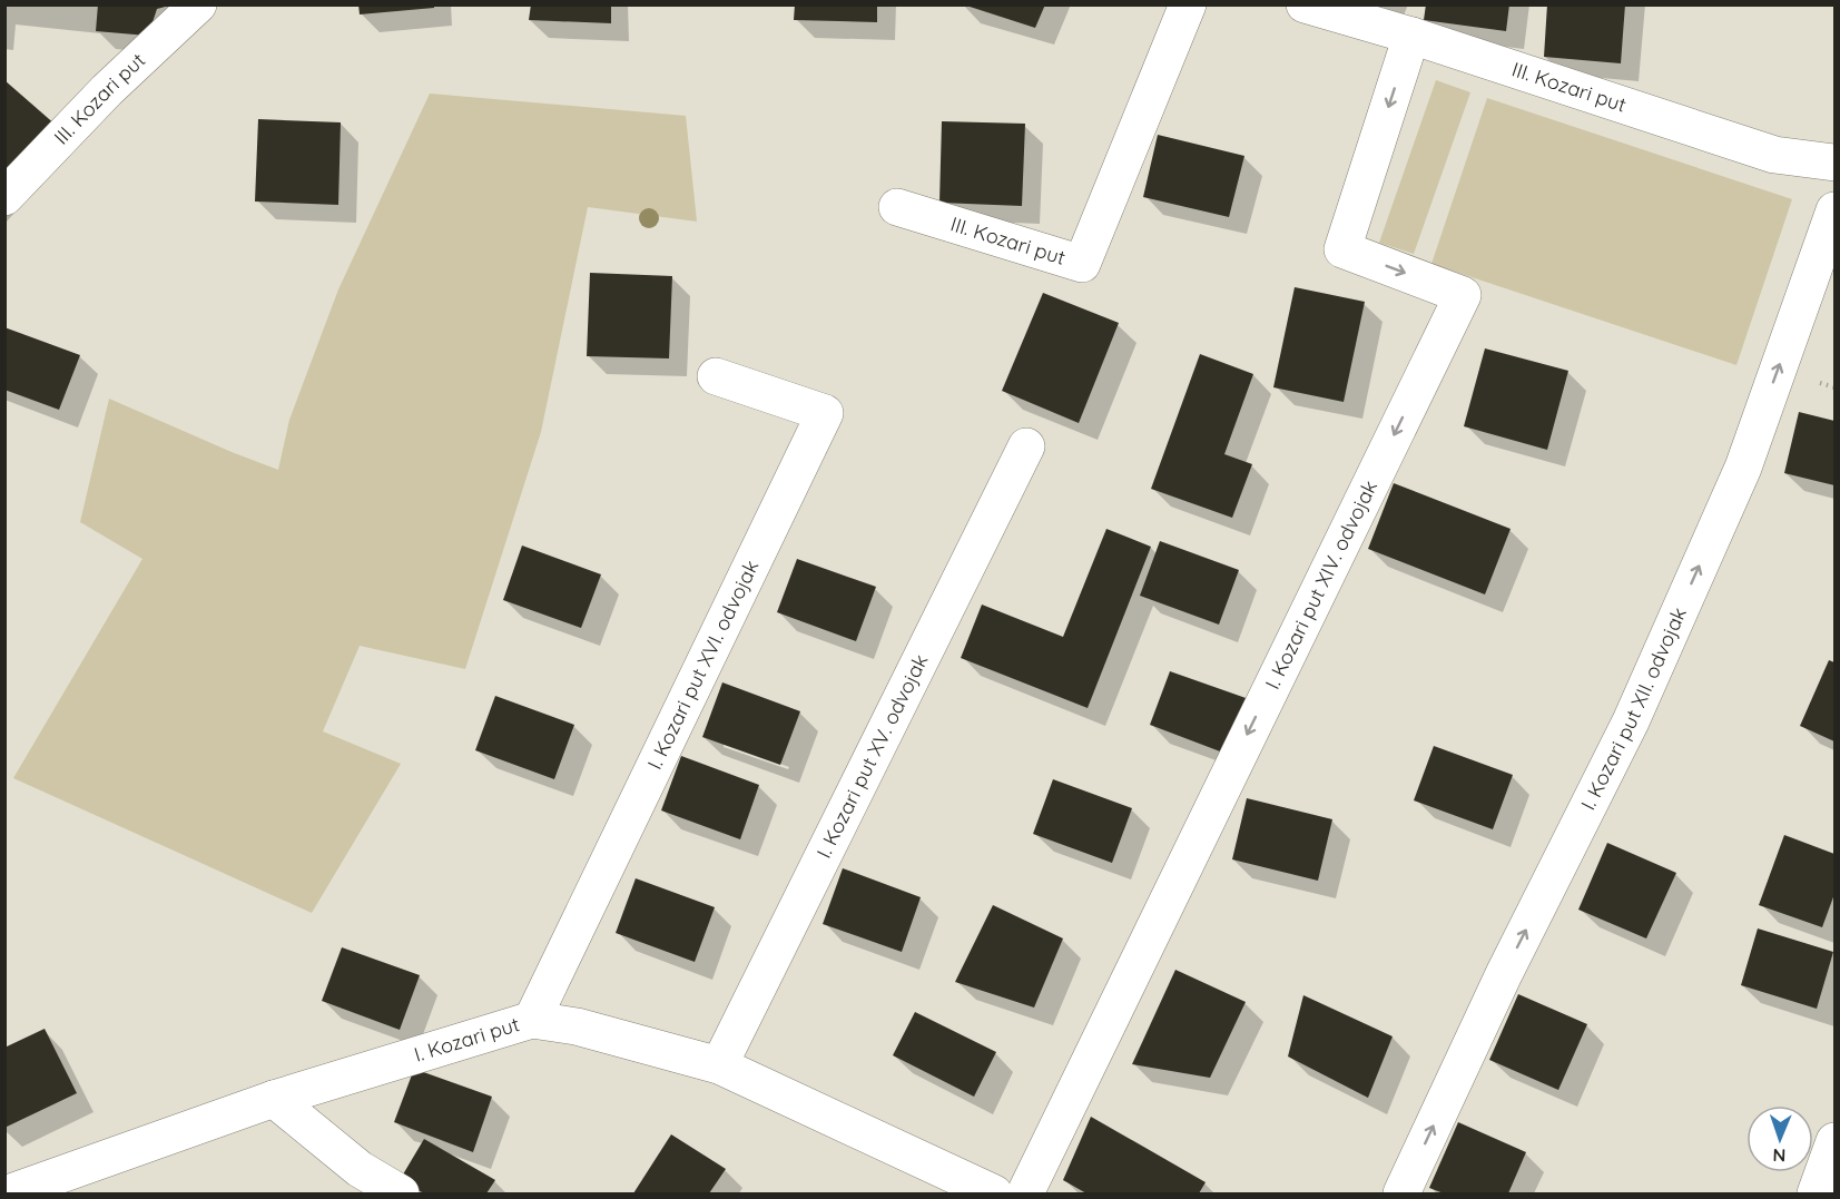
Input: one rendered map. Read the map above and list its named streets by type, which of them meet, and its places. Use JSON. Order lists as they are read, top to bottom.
{
  "streets": {
    "street": [
      "III. Kozari put",
      "I. Kozari put XIV. odvojak",
      "I. Kozari put XVI. odvojak",
      "I. Kozari put XII. odvojak",
      "I. Kozari put XV. odvojak",
      "I. Kozari put"
    ]
  },
  "crossings": [
    ["III. Kozari put", "I. Kozari put XIV. odvojak"],
    ["I. Kozari put XVI. odvojak", "I. Kozari put"],
    ["I. Kozari put XV. odvojak", "I. Kozari put"]
  ],
  "one_way": ["I. Kozari put XIV. odvojak", "I. Kozari put XII. odvojak"],
  "north": "bottom"
}
